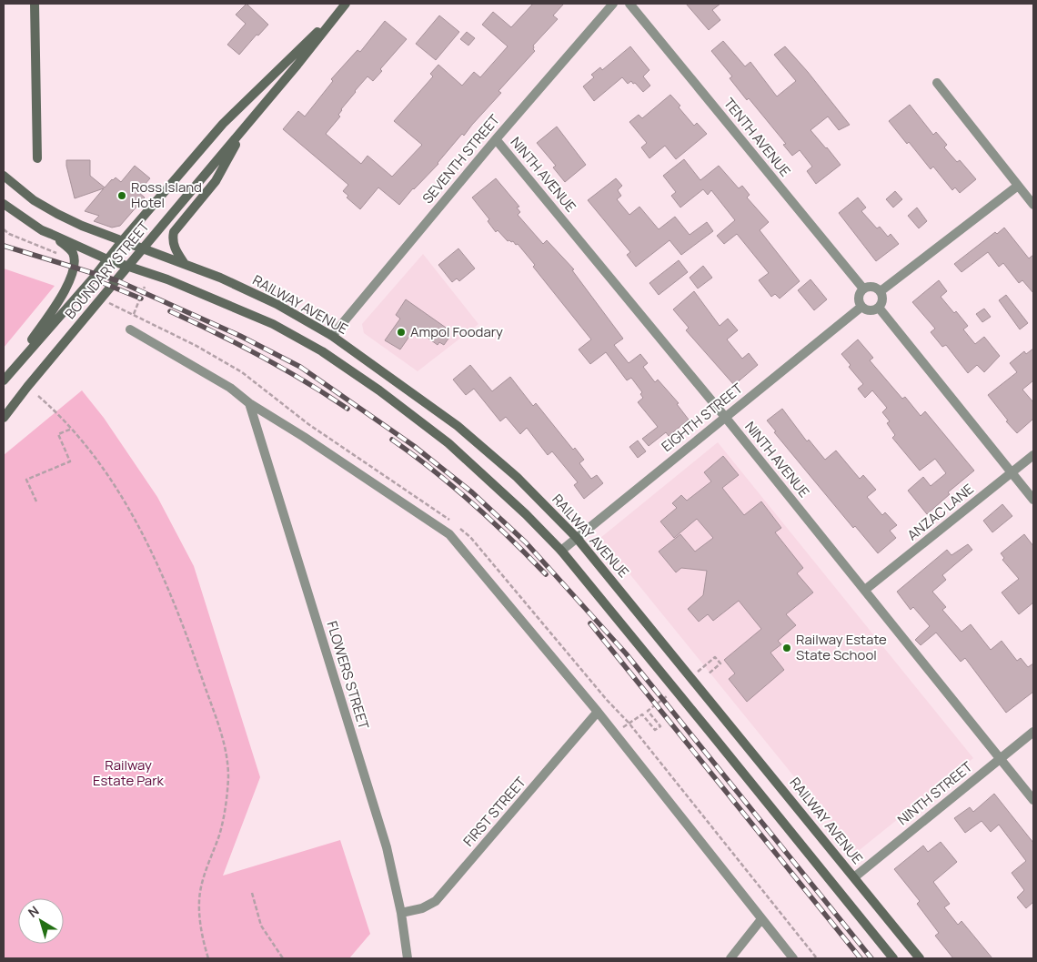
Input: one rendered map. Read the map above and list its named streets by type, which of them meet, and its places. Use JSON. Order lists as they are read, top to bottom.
{
  "streets": {
    "main road": ["BOUNDARY STREET", "RAILWAY AVENUE"],
    "street": [
      "TENTH AVENUE",
      "SEVENTH STREET",
      "NINTH AVENUE",
      "EIGHTH STREET",
      "ANZAC LANE",
      "FLOWERS STREET",
      "NINTH STREET",
      "FIRST STREET"
    ]
  },
  "crossings": [
    ["TENTH AVENUE", "EIGHTH STREET"],
    ["SEVENTH STREET", "NINTH AVENUE"],
    ["SEVENTH STREET", "RAILWAY AVENUE"],
    ["NINTH AVENUE", "EIGHTH STREET"],
    ["NINTH AVENUE", "ANZAC LANE"],
    ["NINTH AVENUE", "NINTH STREET"],
    ["BOUNDARY STREET", "RAILWAY AVENUE"],
    ["RAILWAY AVENUE", "EIGHTH STREET"],
    ["RAILWAY AVENUE", "NINTH STREET"],
    ["FLOWERS STREET", "FIRST STREET"]
  ],
  "parks": ["Railway Estate Park"],
  "places": ["Ross Island Hotel", "Ampol Foodary", "Railway Estate State School"],
  "north": "top left"
}
